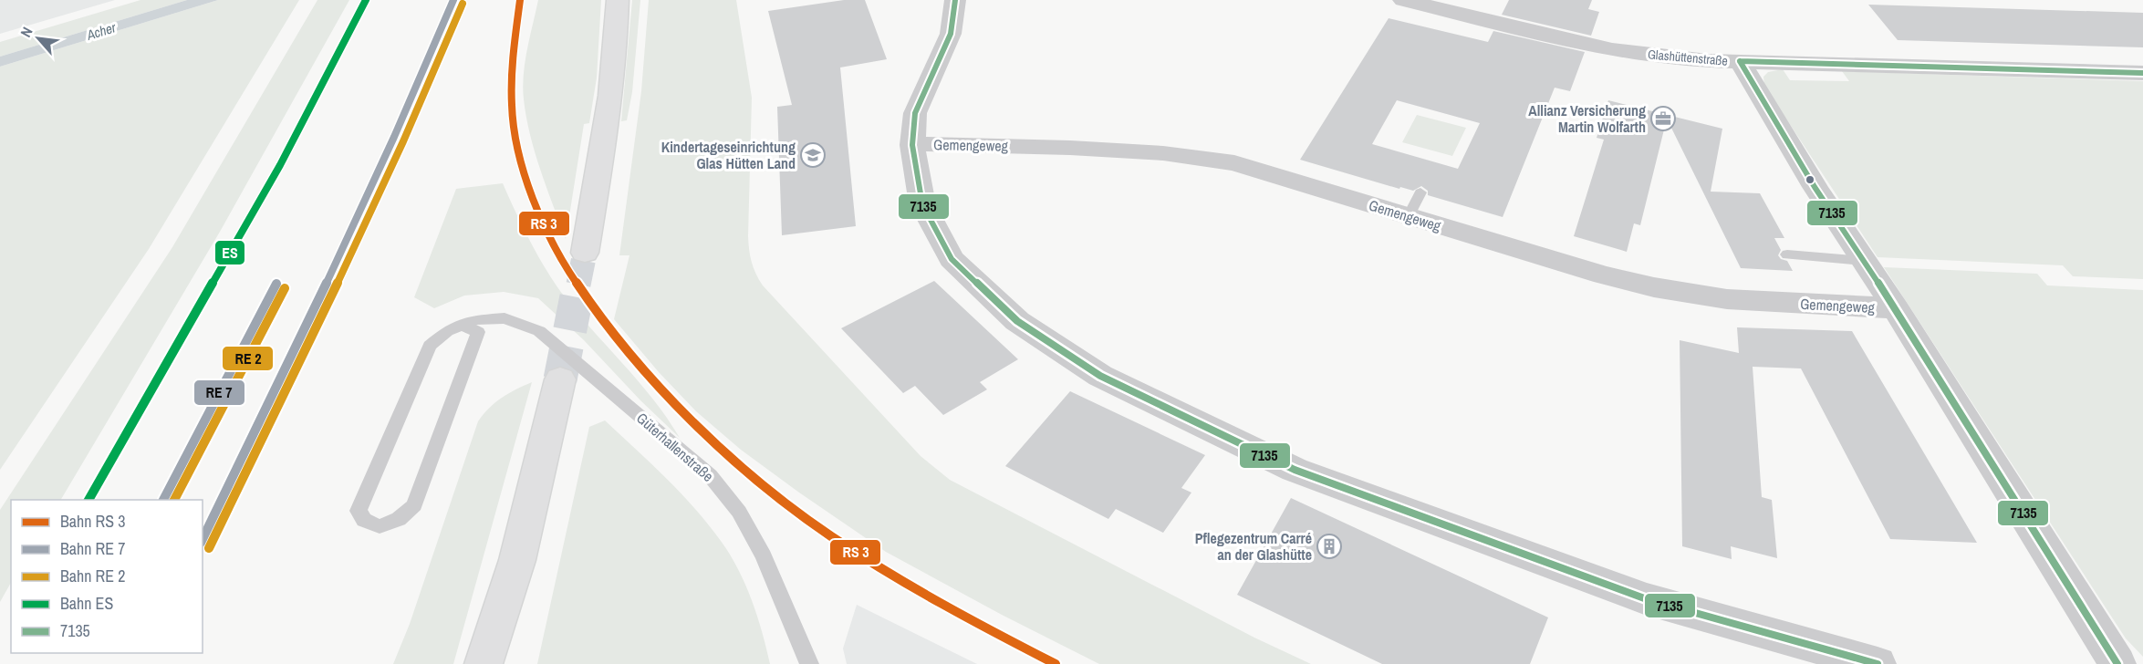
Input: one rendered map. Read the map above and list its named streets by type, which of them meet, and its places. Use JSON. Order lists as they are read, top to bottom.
{
  "streets": {
    "street": ["Glashüttenstraße", "Gemengeweg"],
    "lane": ["Güterhallenstraße"]
  },
  "water": ["Acher"],
  "places": {
    "office": ["Allianz Versicherung Martin Wolfarth"],
    "school or university": ["Kindertageseinrichtung Glas Hütten Land"],
    "building": ["Pflegezentrum Carré an der Glashütte"]
  },
  "lines": ["rail line ES", "transit line 7135"],
  "legend": [
    "Bahn RS 3",
    "Bahn RE 7",
    "Bahn RE 2",
    "Bahn ES",
    "7135"
  ],
  "north": "top left"
}
